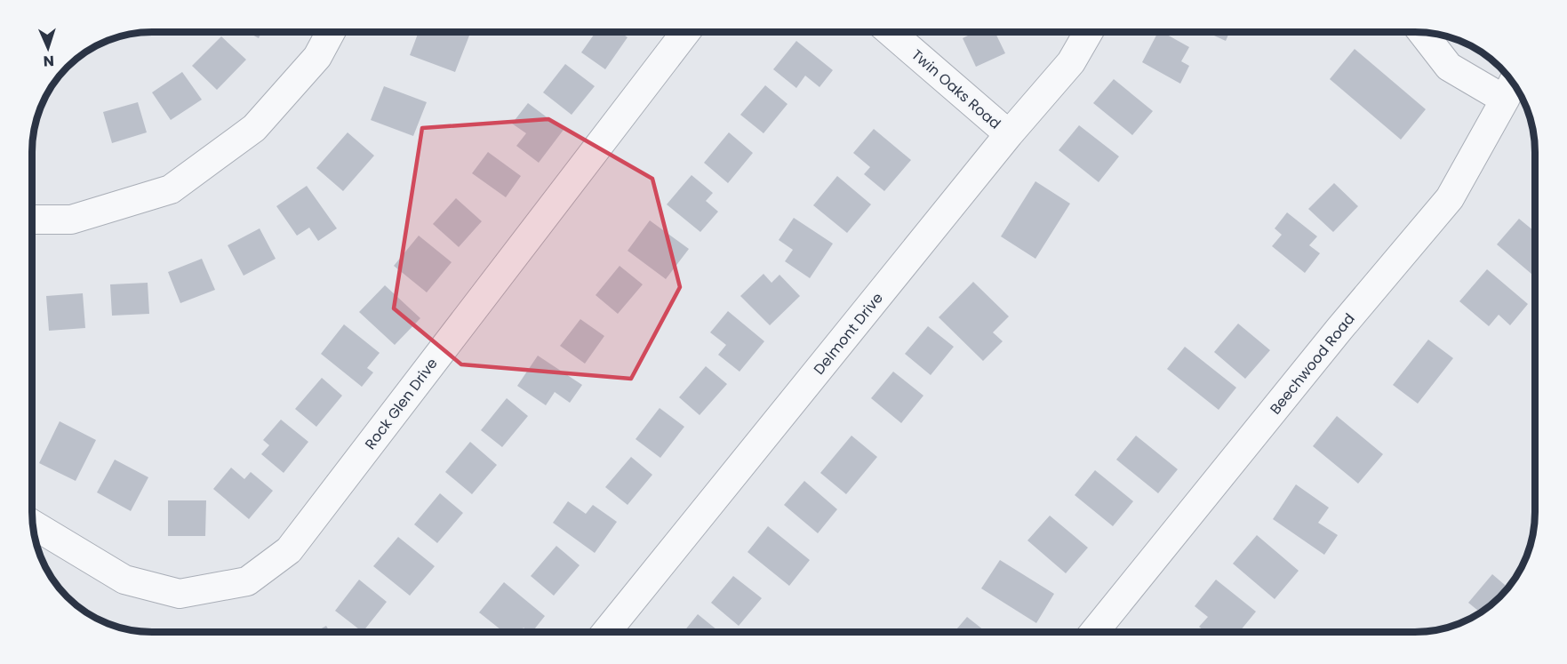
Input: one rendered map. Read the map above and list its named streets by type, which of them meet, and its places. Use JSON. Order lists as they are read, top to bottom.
{
  "streets": {
    "street": [
      "Twin Oaks Road",
      "Delmont Drive",
      "Beechwood Road",
      "Rock Glen Drive"
    ]
  },
  "crossings": [
    ["Twin Oaks Road", "Delmont Drive"]
  ],
  "north": "bottom"
}
